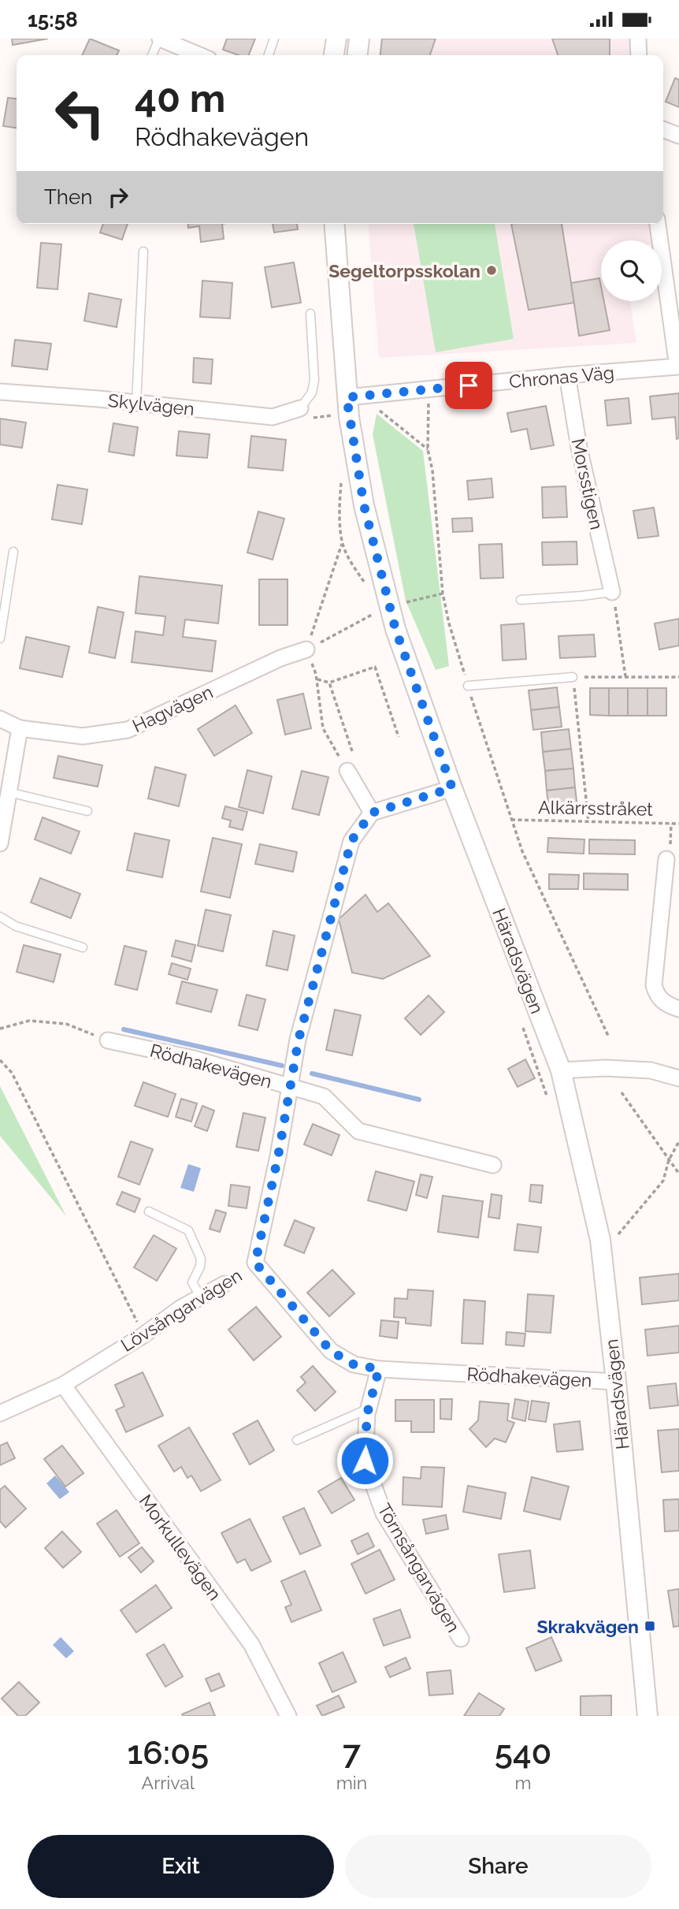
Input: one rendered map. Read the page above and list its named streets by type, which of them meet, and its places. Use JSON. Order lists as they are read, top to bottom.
{
  "streets": {
    "street": [
      "Chronas Väg",
      "Skylvägen",
      "Morsstigen",
      "Hagvägen",
      "Häradsvägen",
      "Rödhakevägen",
      "Lövsångarvägen",
      "Morkullevägen",
      "Törnsångarvägen"
    ],
    "path": ["Alkärrsstråket"]
  },
  "crossings": [
    ["Chronas Väg", "Morsstigen"],
    ["Chronas Väg", "Häradsvägen"],
    ["Häradsvägen", "Rödhakevägen"],
    ["Rödhakevägen", "Lövsångarvägen"],
    ["Rödhakevägen", "Törnsångarvägen"],
    ["Lövsångarvägen", "Morkullevägen"]
  ],
  "places": {
    "other": ["Segeltorpsskolan"],
    "transit": ["Skrakvägen"]
  },
  "page": {
    "status": "15:58",
    "turn": ["40 m", "Rödhakevägen"],
    "then": "Then",
    "eta": [
      "16:05",
      "Arrival",
      "7",
      "min",
      "540",
      "m"
    ],
    "buttons": ["Exit", "Share"]
  }
}
